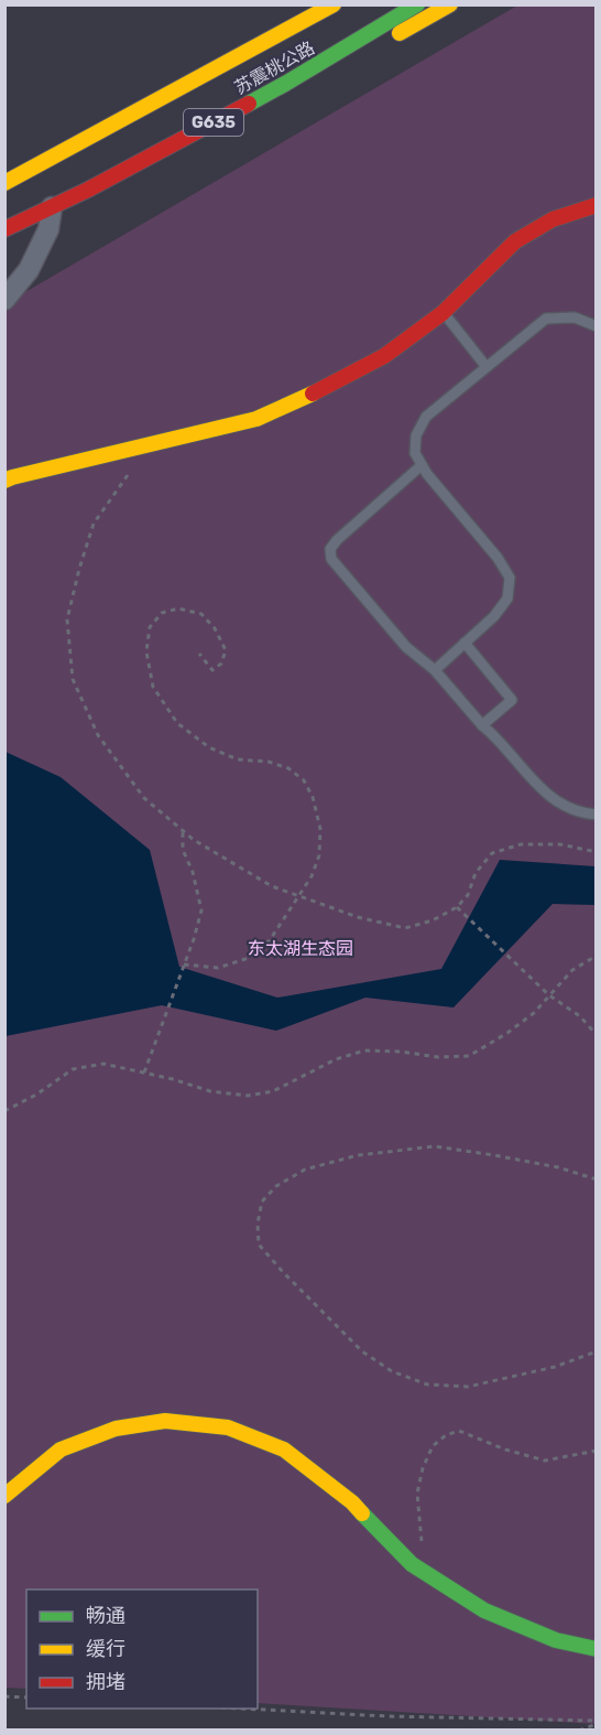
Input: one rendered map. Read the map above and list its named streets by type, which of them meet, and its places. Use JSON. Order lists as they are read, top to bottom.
{
  "streets": {
    "main road": ["苏震桃公路", "G635"]
  },
  "parks": ["东太湖生态园"],
  "legend": ["畅通", "缓行", "拥堵"]
}
